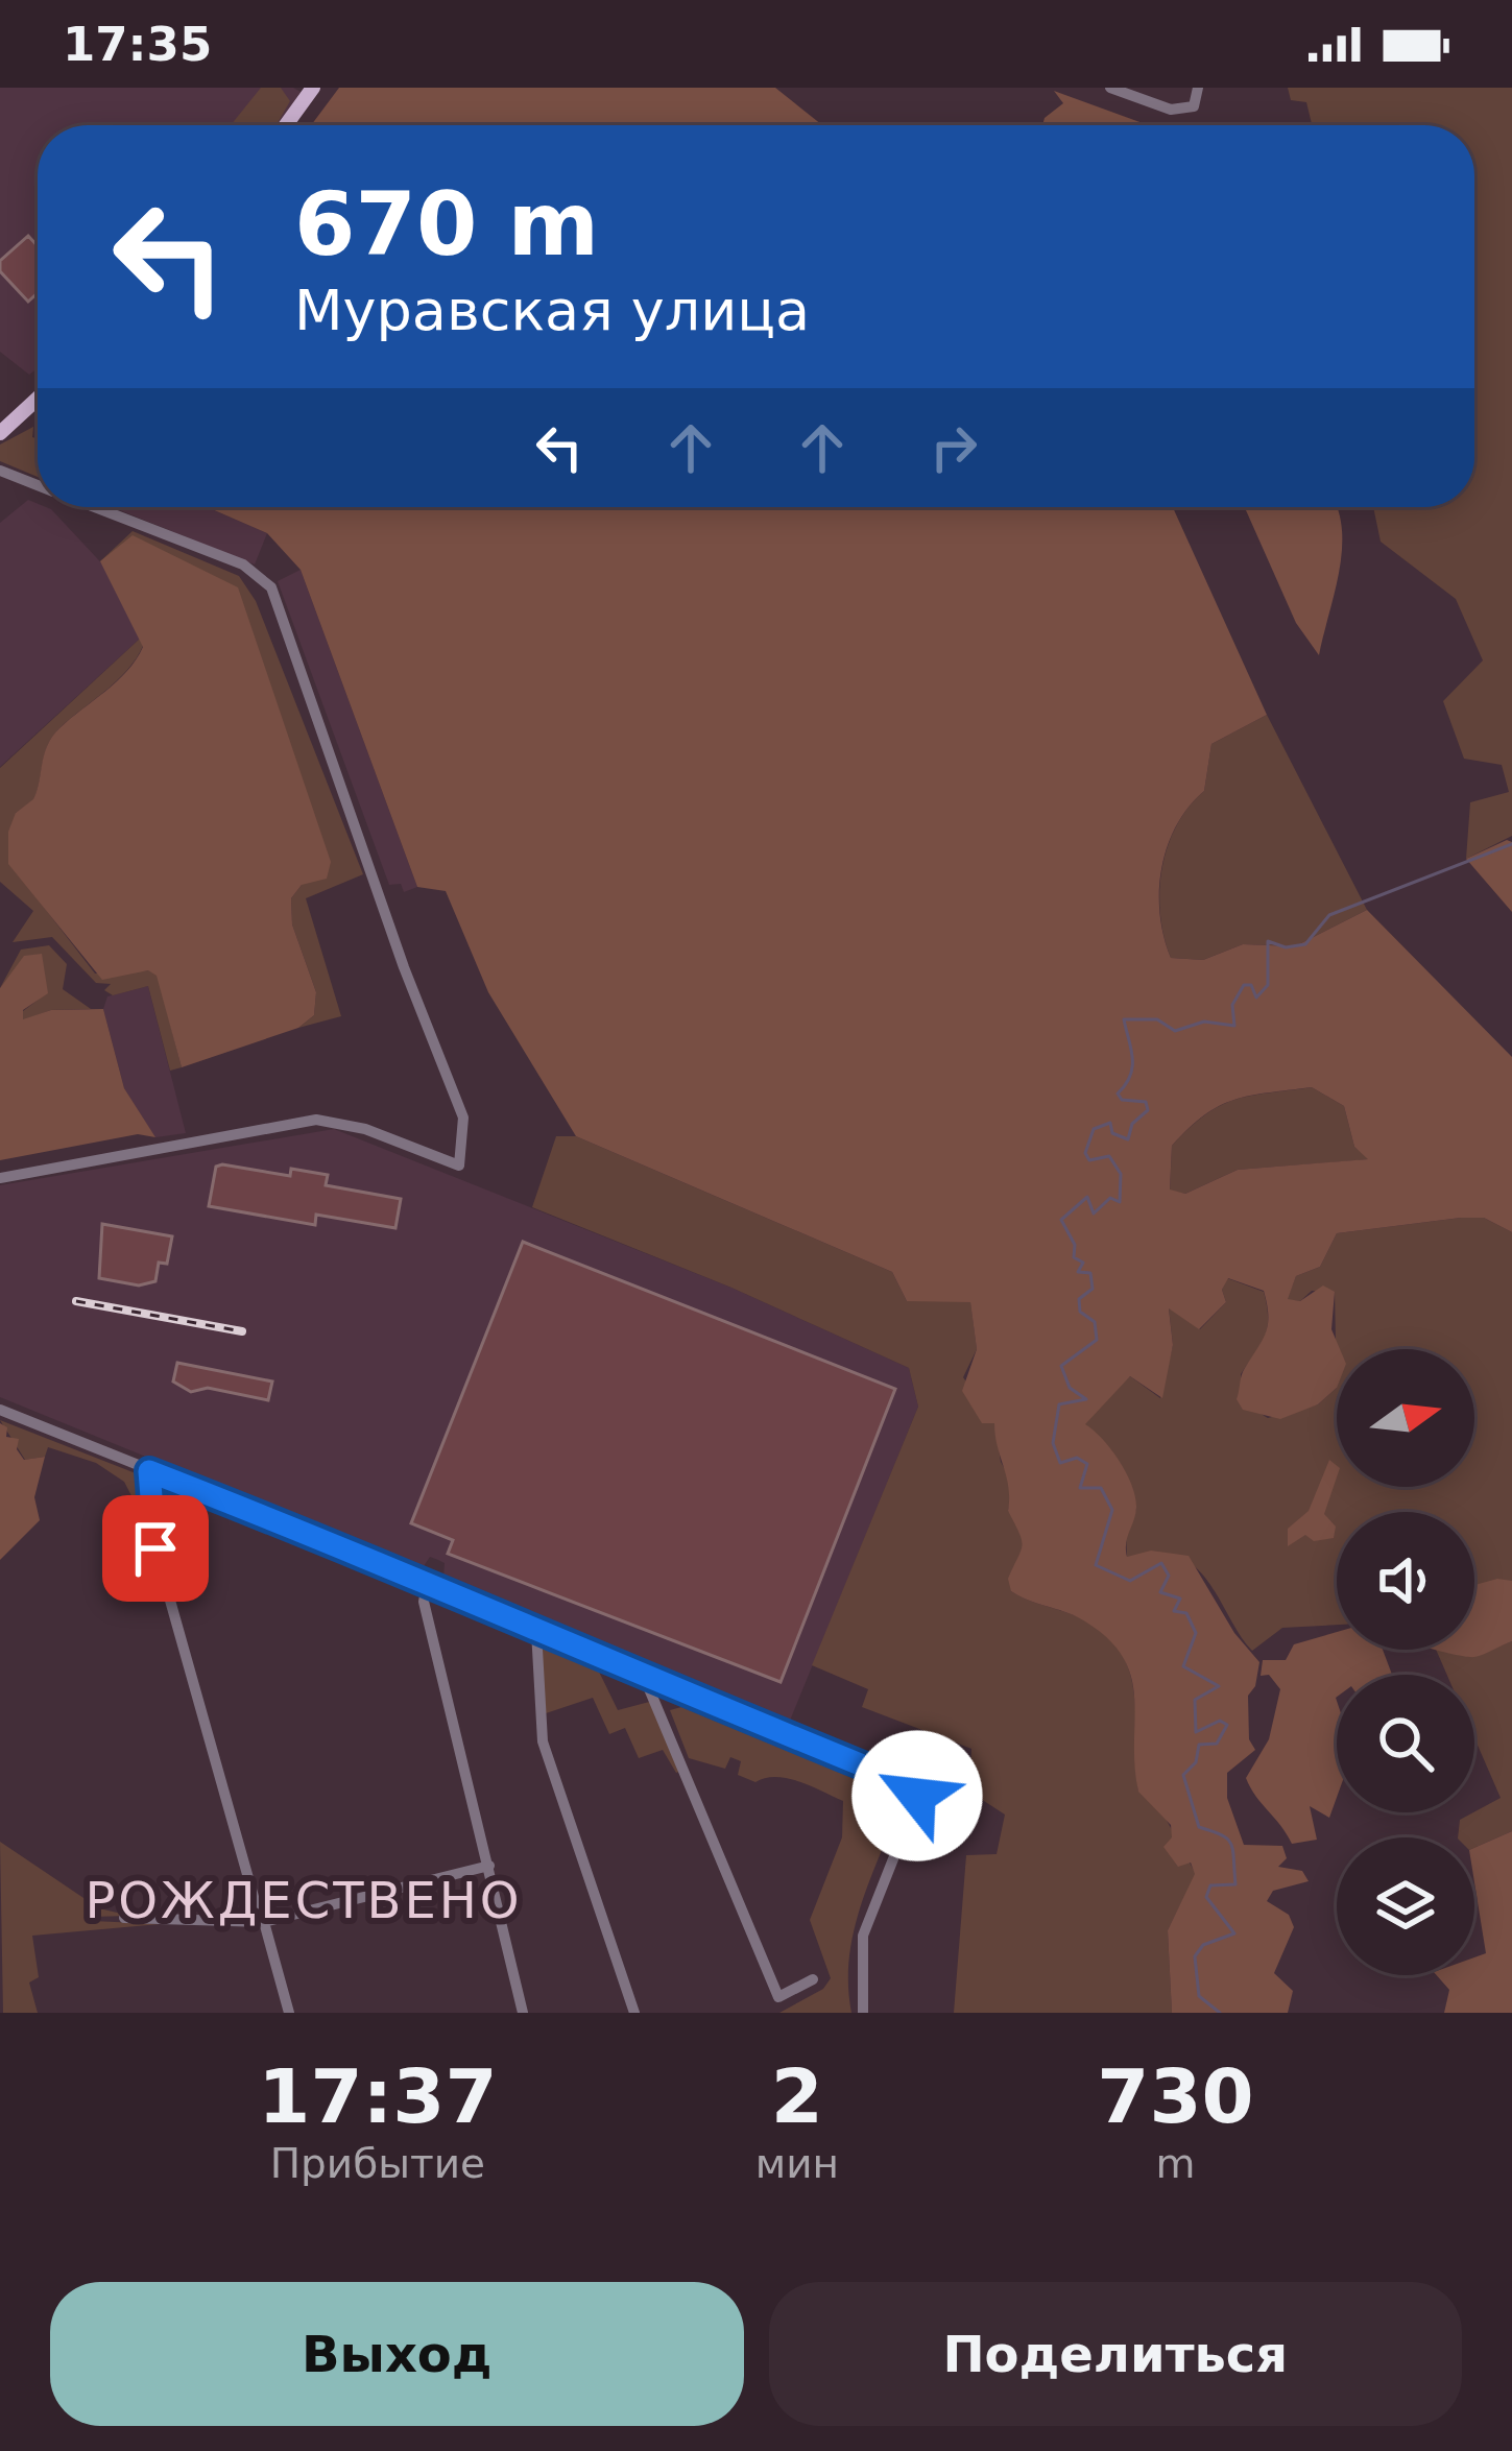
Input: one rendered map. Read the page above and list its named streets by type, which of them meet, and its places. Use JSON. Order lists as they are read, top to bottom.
{
  "districts": ["РОЖДЕСТВЕНО"],
  "north": "right",
  "page": {
    "status": "17:35",
    "turn": ["670 m", "Муравская улица"],
    "eta": [
      "17:37",
      "Прибытие",
      "2",
      "мин",
      "730",
      "m"
    ],
    "buttons": ["Выход", "Поделиться"]
  }
}
